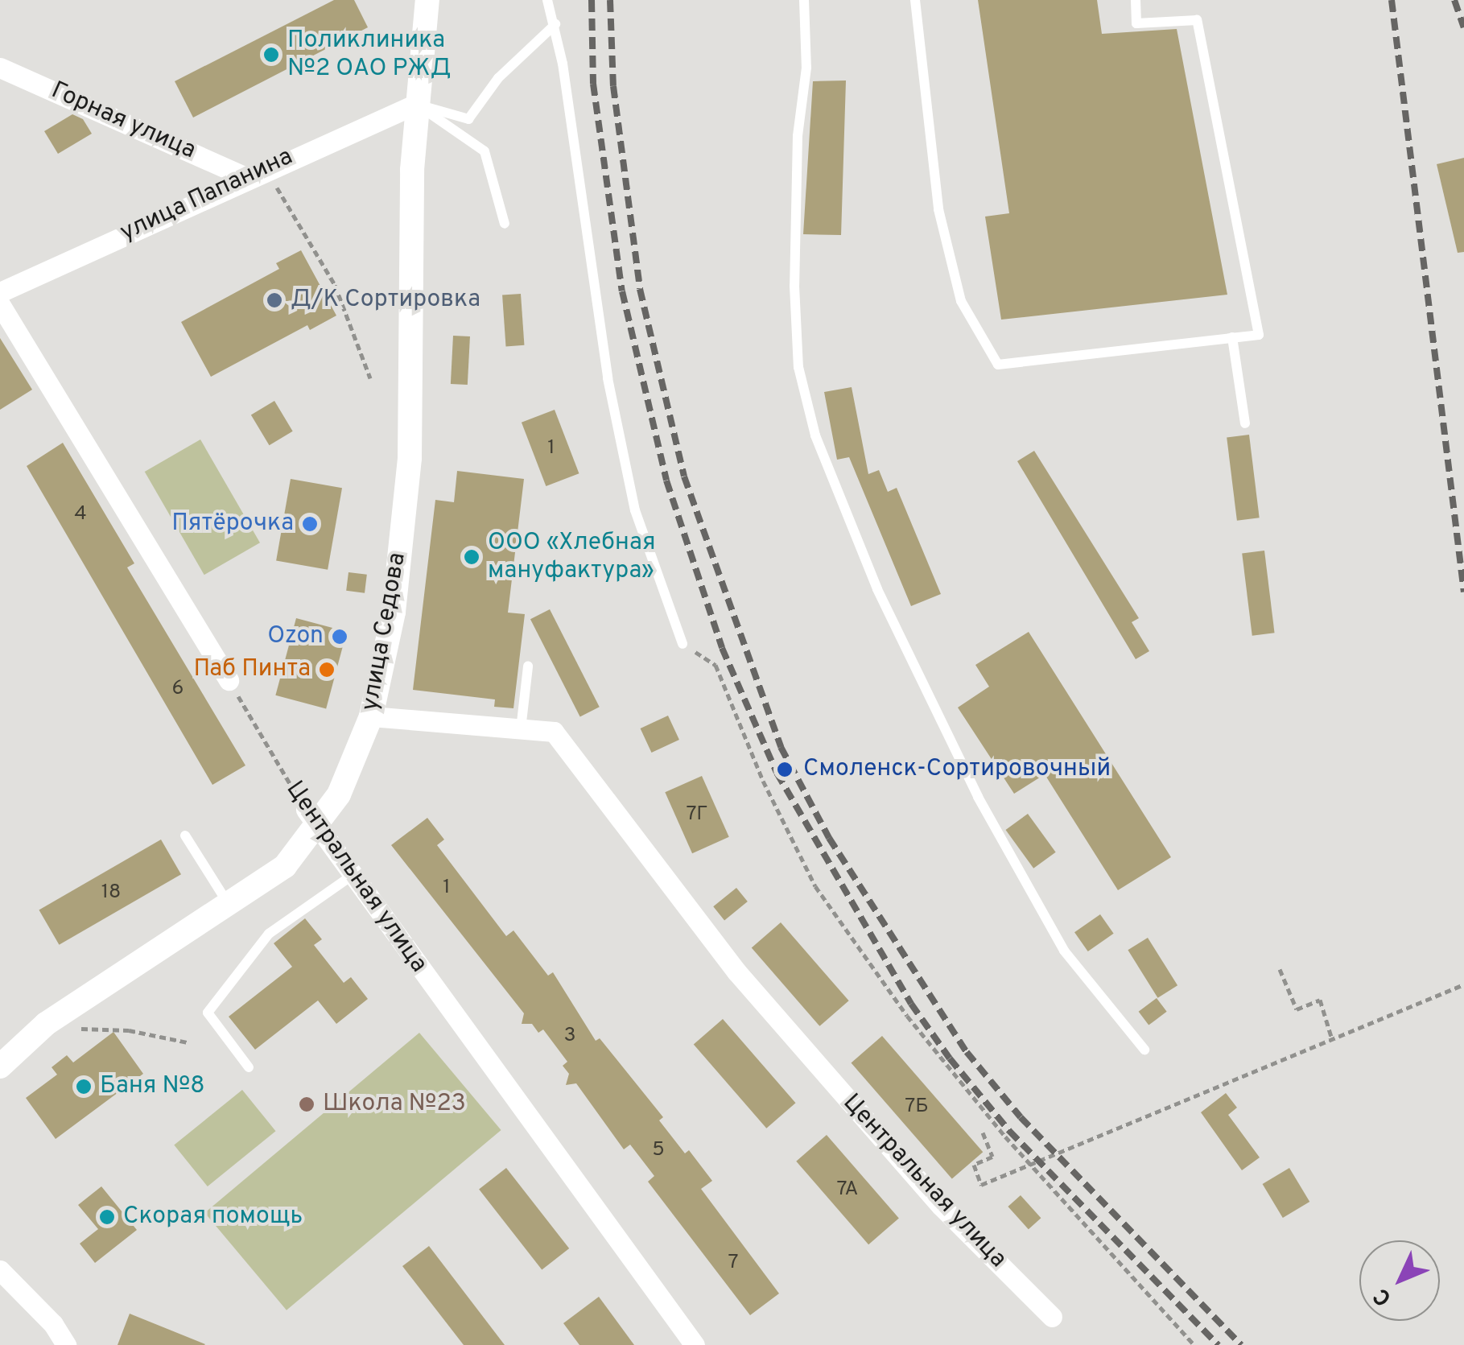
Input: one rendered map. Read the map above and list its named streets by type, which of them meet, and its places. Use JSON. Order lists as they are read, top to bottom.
{
  "streets": {
    "street": [
      "Горная улица",
      "улица Папанина",
      "улица Седова",
      "Центральная улица"
    ]
  },
  "crossings": [
    ["Горная улица", "улица Папанина"],
    ["улица Папанина", "улица Седова"],
    ["улица Седова", "Центральная улица"]
  ],
  "places": [
    "Поликлиника №2 ОАО РЖД",
    "Д/К Сортировка",
    "Пятёрочка",
    "ООО «Хлебная мануфактура»",
    "Ozon",
    "Паб Пинта",
    "Смоленск-Сортировочный",
    "Баня №8",
    "Школа №23",
    "Скорая помощь"
  ],
  "house_numbers": [
    "1",
    "4",
    "6",
    "7Г",
    "1",
    "18",
    "3",
    "7Б",
    "5",
    "7А",
    "7"
  ],
  "north": "bottom left"
}
